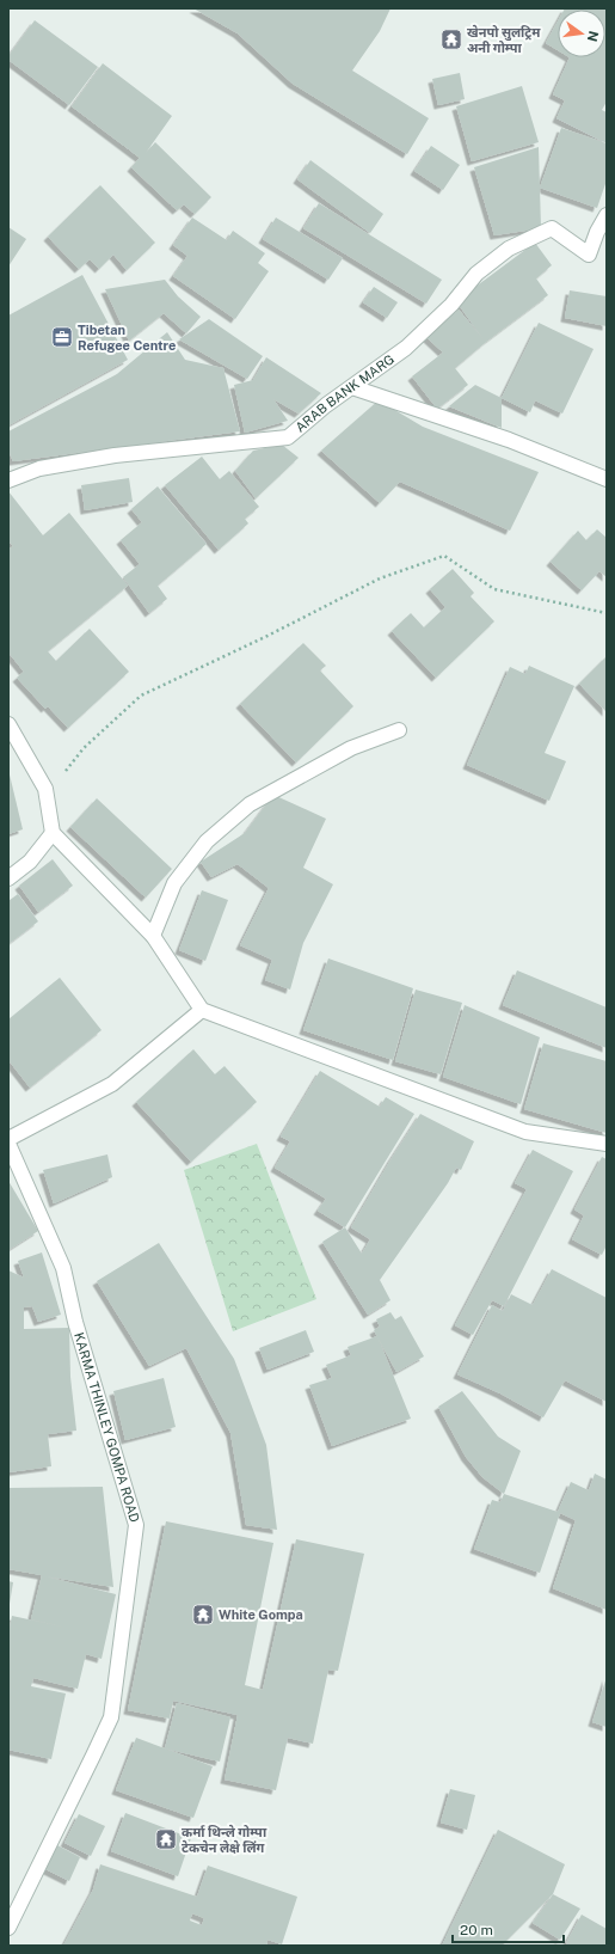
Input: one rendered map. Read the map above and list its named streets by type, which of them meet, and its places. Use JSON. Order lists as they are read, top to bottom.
{
  "streets": {
    "street": ["ARAB BANK MARG", "KARMA THINLEY GOMPA ROAD"]
  },
  "places": {
    "temple": ["खेनपो सुलट्रिम अनी गोम्पा", "White Gompa", "कर्मा थिन्ले गोम्पा टेकचेन लेक्षे लिंग"],
    "office": ["Tibetan Refugee Centre"]
  },
  "scale_bar": "20 m",
  "north": "right"
}
